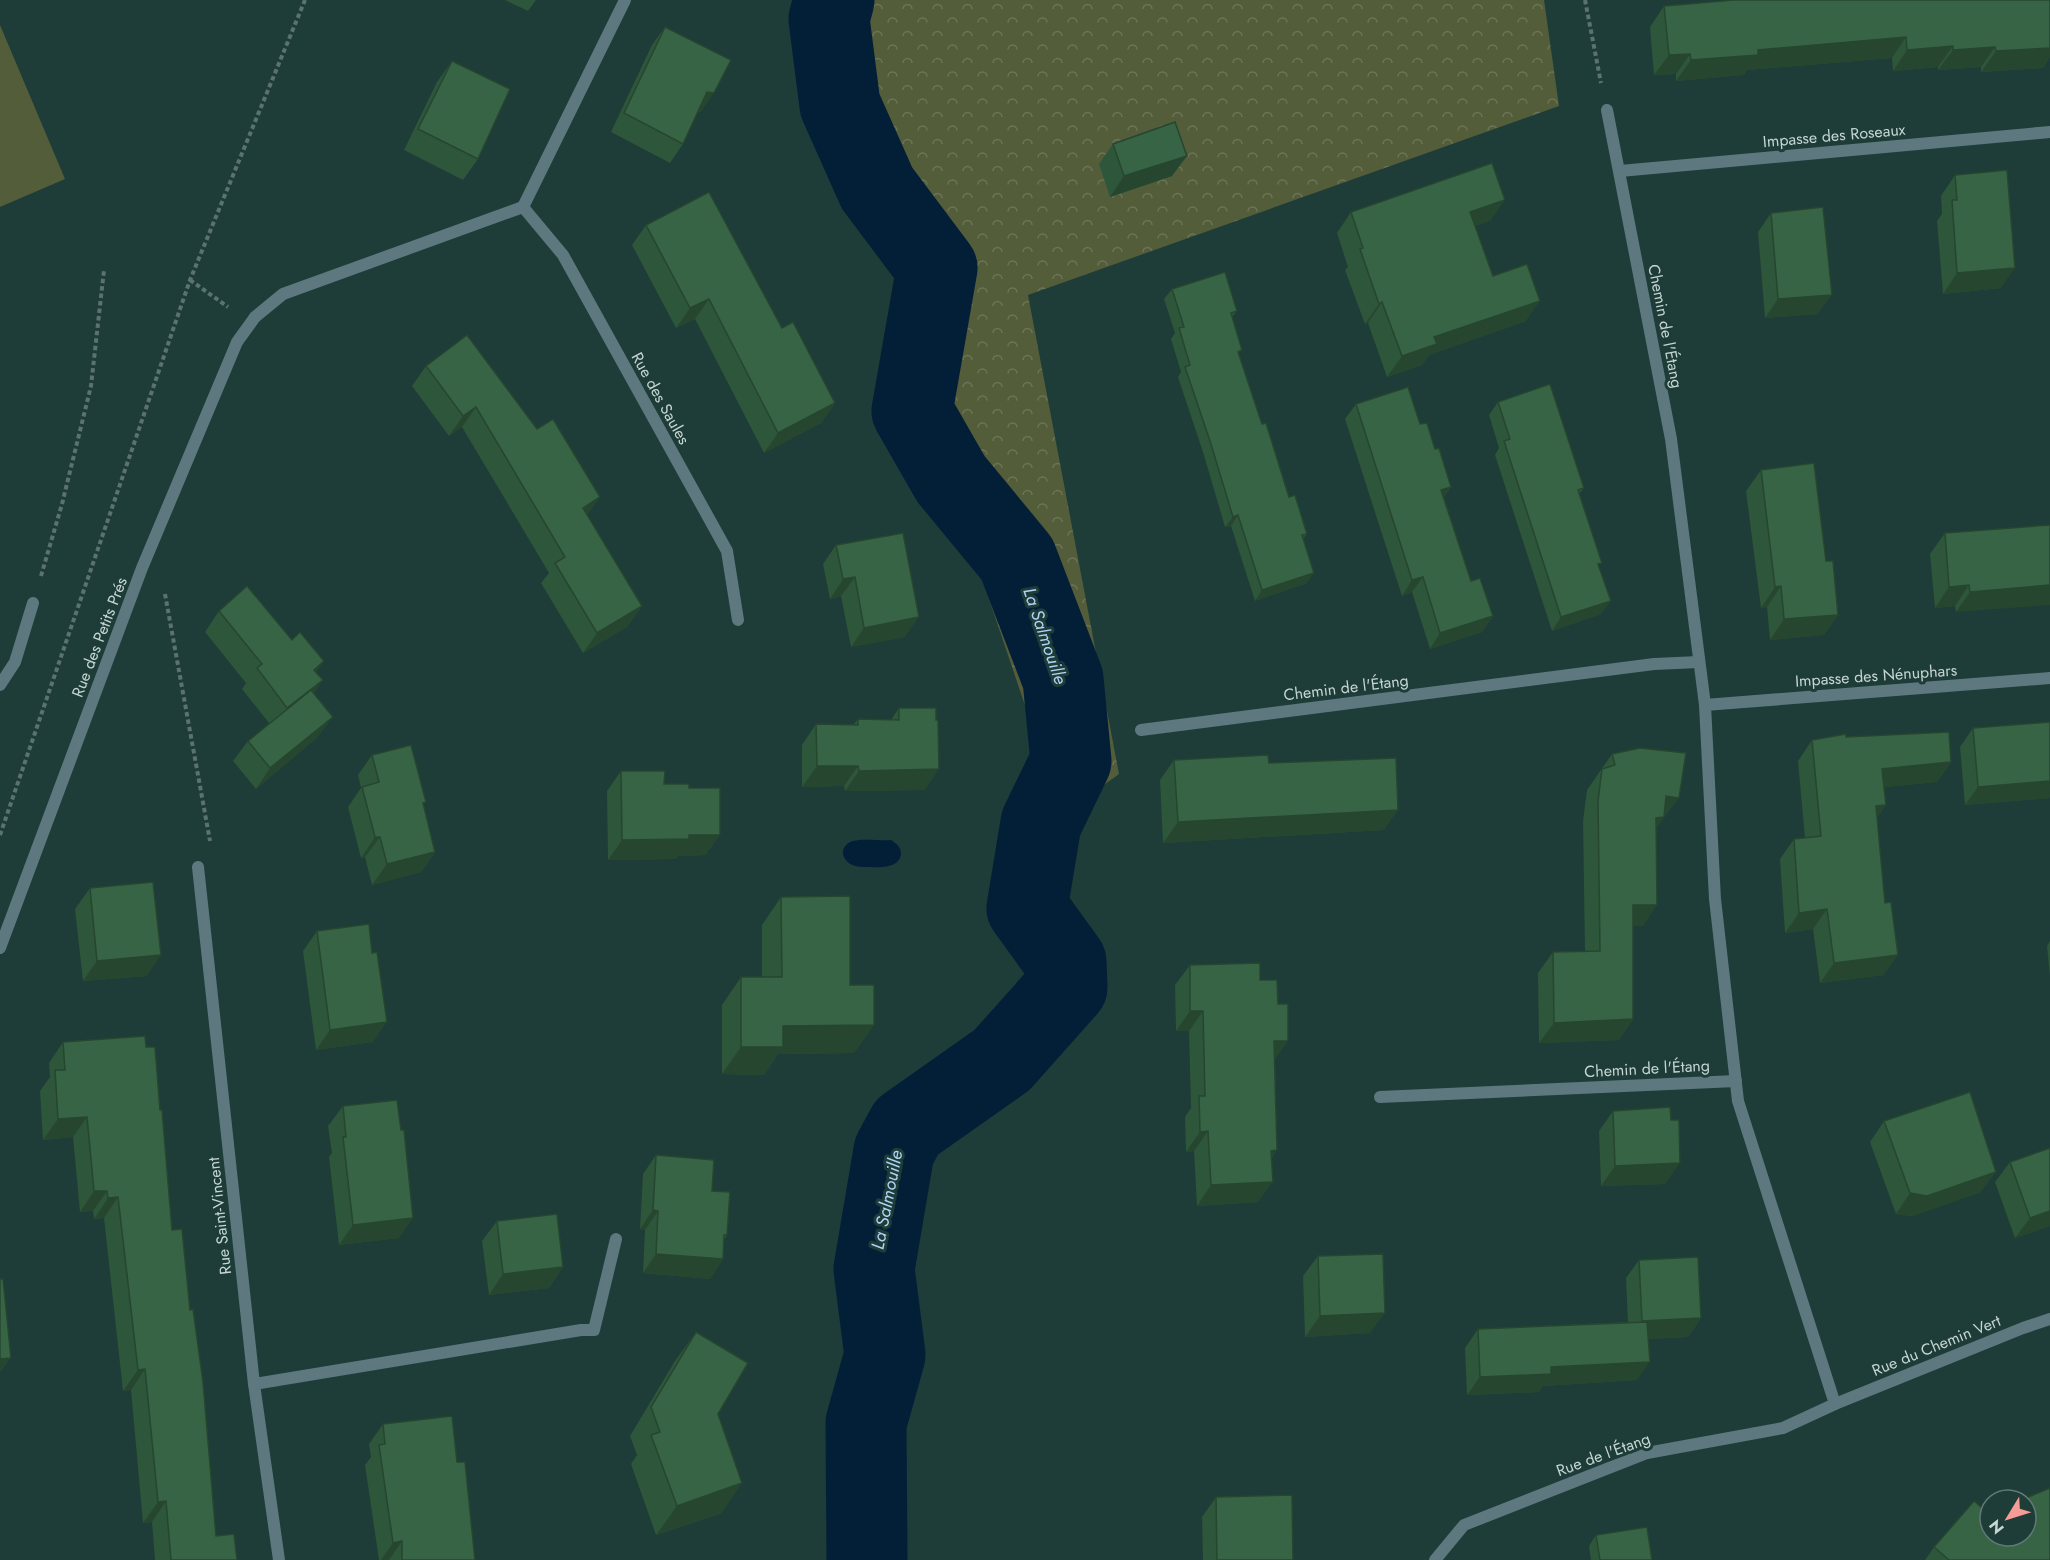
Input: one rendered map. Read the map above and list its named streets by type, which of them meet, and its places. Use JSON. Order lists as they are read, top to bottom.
{
  "streets": {
    "street": [
      "Impasse des Roseaux",
      "Chemin de l'Étang",
      "Rue des Saules",
      "Rue des Petits Prés",
      "Impasse des Nénuphars",
      "Rue Saint-Vincent",
      "Rue du Chemin Vert",
      "Rue de l'Étang"
    ]
  },
  "crossings": [
    ["Impasse des Roseaux", "Chemin de l'Étang"],
    ["Chemin de l'Étang", "Impasse des Nénuphars"],
    ["Chemin de l'Étang", "Rue du Chemin Vert"],
    ["Chemin de l'Étang", "Rue de l'Étang"],
    ["Rue du Chemin Vert", "Rue de l'Étang"]
  ],
  "water": ["La Salmouille"],
  "north": "bottom left"
}
